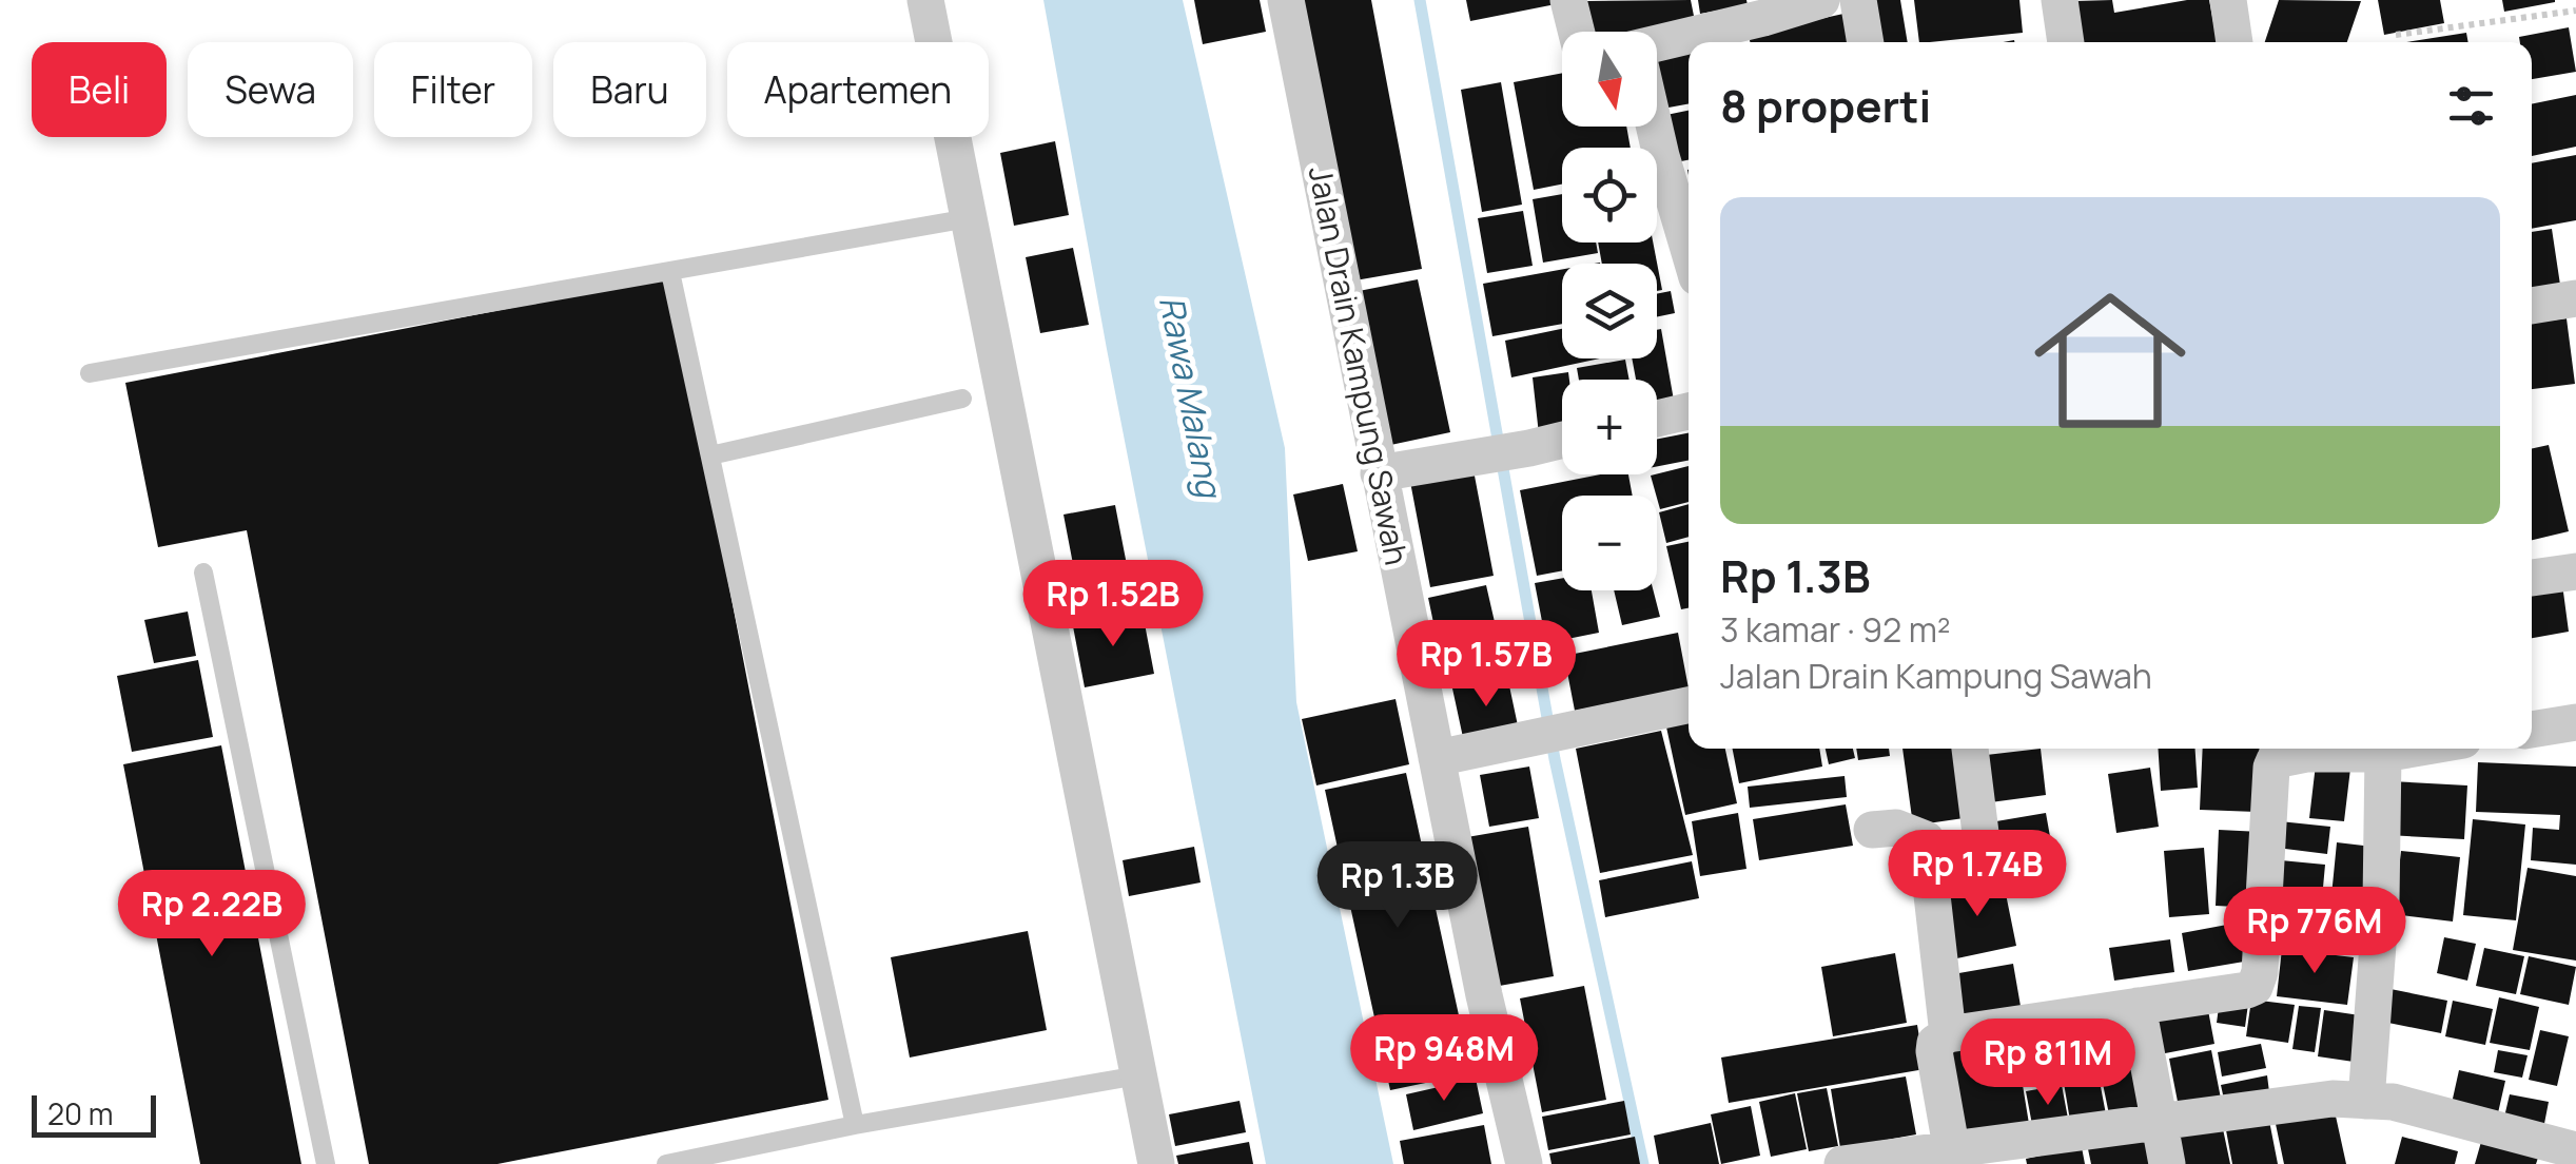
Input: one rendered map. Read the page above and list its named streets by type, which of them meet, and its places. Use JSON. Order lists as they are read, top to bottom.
{
  "streets": {
    "street": ["Jalan Drain Kampung Sawah"]
  },
  "water": ["Rawa Malang"],
  "scale_bar": "20 m",
  "north": "bottom",
  "page": {
    "map_buttons": ["+", "−"],
    "chip": [
      "Beli",
      "Sewa",
      "Filter",
      "Baru",
      "Apartemen"
    ],
    "heading": "8 properti",
    "list": [
      {
        "name": "Rp 1.3B",
        "note": "3 kamar · 92 m² · Jalan Drain Kampung Sawah"
      }
    ],
    "price": [
      "Rp 1.52B",
      "Rp 1.57B",
      "Rp 1.74B",
      "Rp 1.3B",
      "Rp 2.22B",
      "Rp 776M",
      "Rp 948M",
      "Rp 811M"
    ],
    "scale": "20 m"
  }
}
